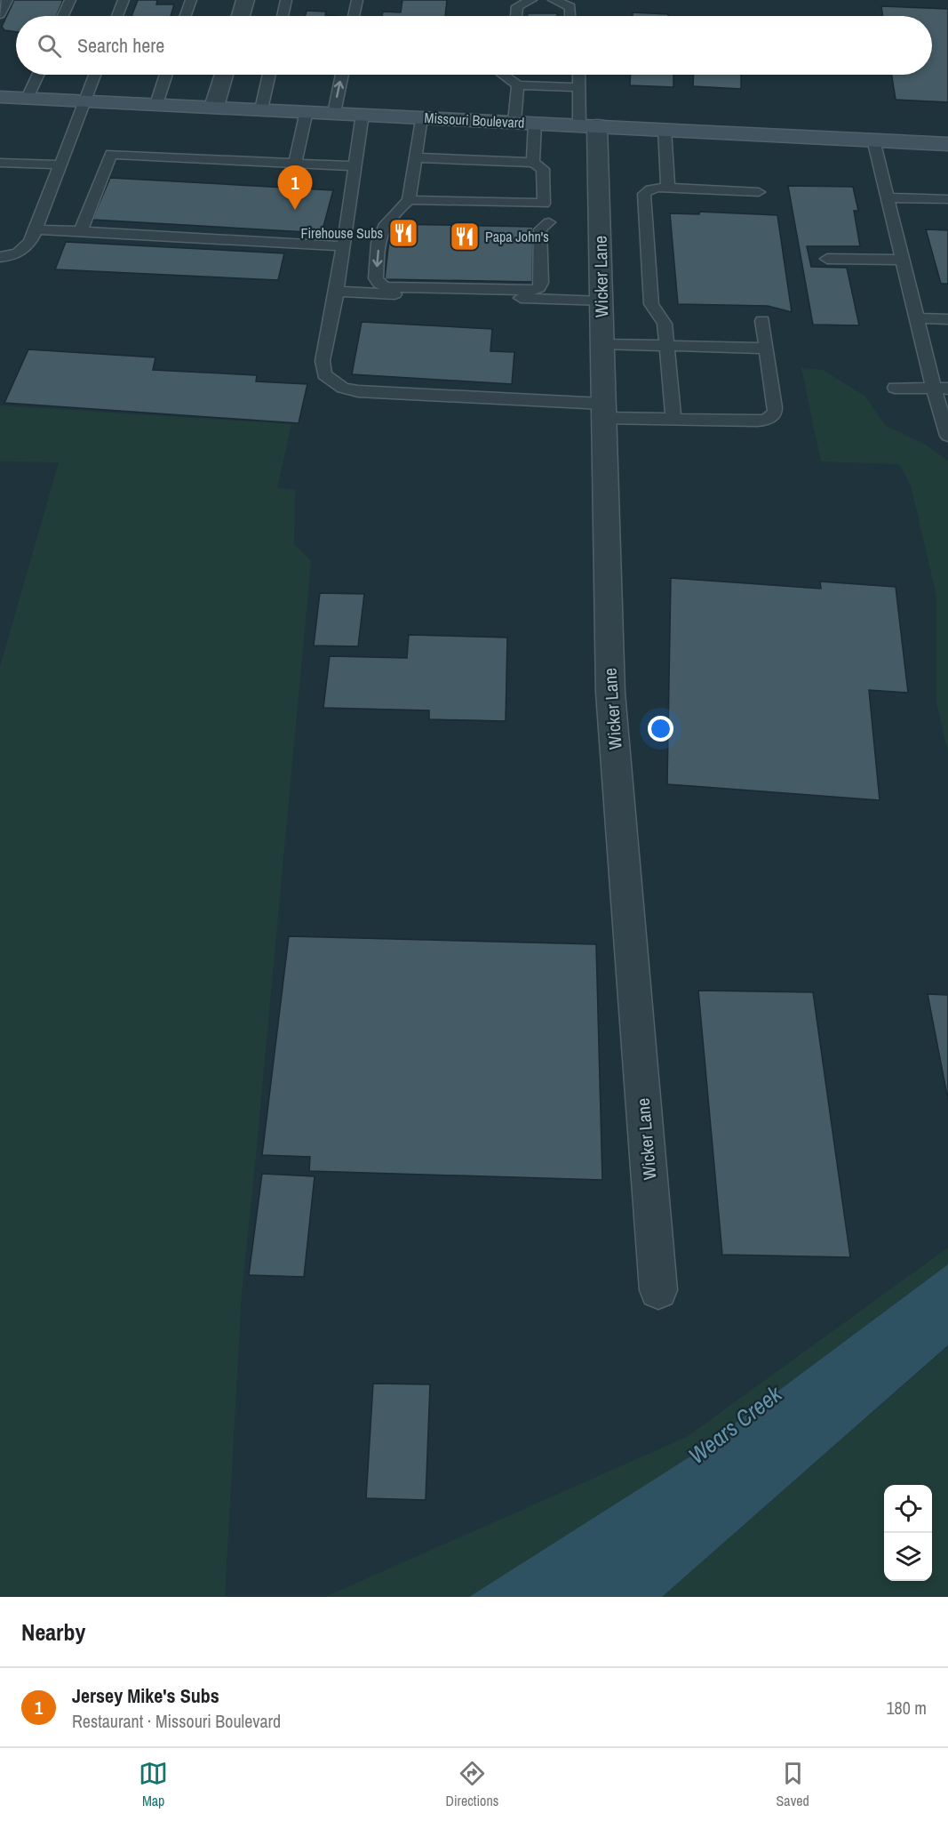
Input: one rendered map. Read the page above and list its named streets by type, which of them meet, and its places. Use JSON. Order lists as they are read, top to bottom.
{
  "streets": {
    "main road": ["Missouri Boulevard"],
    "street": ["Wicker Lane"]
  },
  "crossings": [
    ["Missouri Boulevard", "Wicker Lane"]
  ],
  "water": ["Wears Creek"],
  "places": {
    "restaurant": ["Firehouse Subs", "Papa John's"]
  },
  "page": {
    "search": "Search here",
    "pins": "1",
    "heading": "Nearby",
    "list": [
      {
        "mark": "1",
        "name": "Jersey Mike's Subs",
        "note": "Restaurant · Missouri Boulevard",
        "value": "180 m"
      }
    ],
    "nav": ["Map", "Directions", "Saved"]
  }
}
